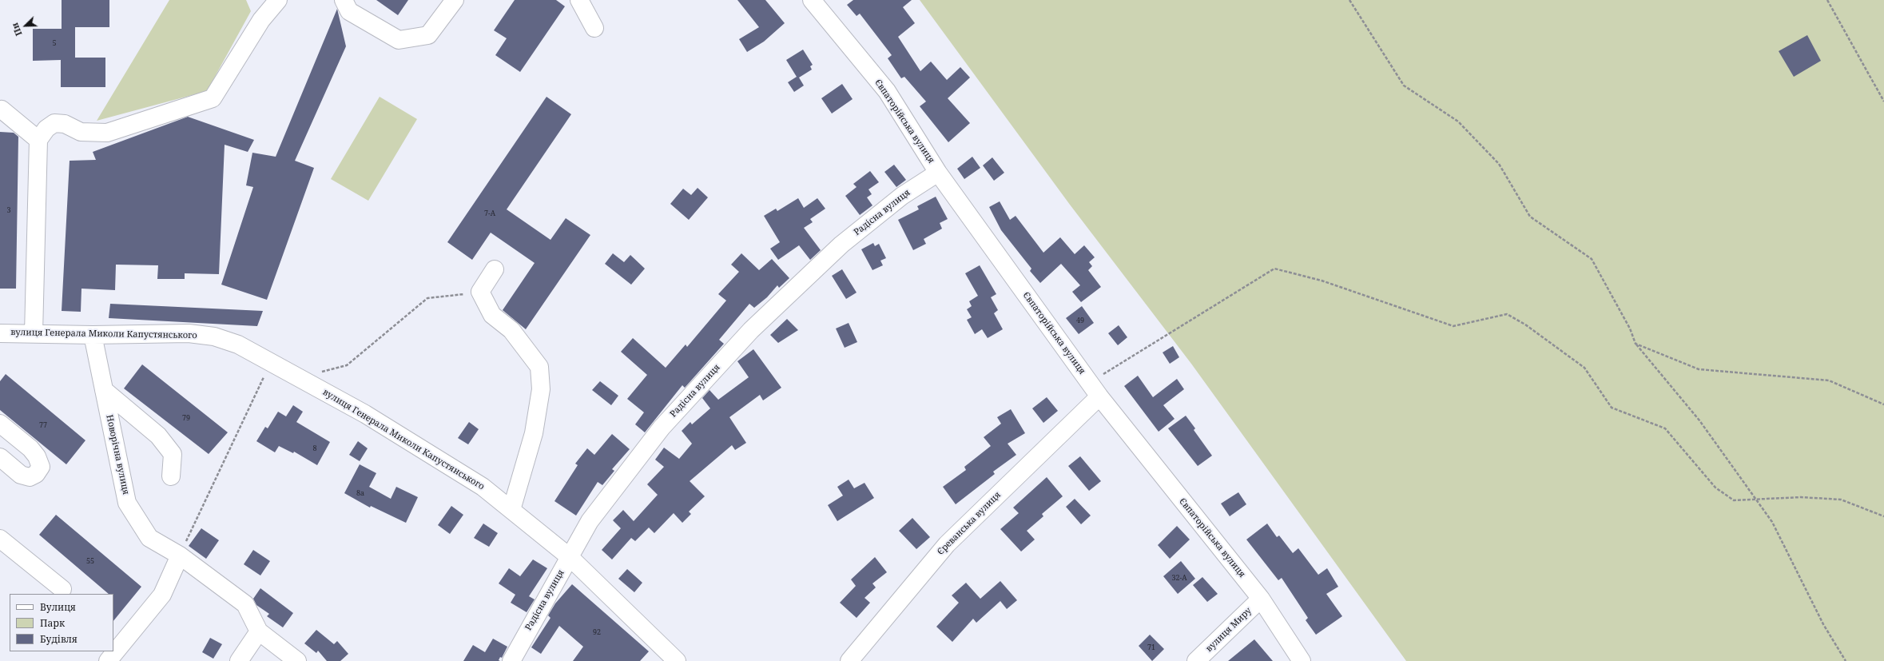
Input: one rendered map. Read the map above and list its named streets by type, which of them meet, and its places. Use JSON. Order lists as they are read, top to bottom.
{
  "streets": {
    "street": [
      "Євпаторійська вулиця",
      "Радісна вулиця",
      "вулиця Генерала Миколи Капустянського",
      "Новорічна вулиця",
      "Єреванська вулиця",
      "вулиця Миру"
    ]
  },
  "crossings": [
    ["Євпаторійська вулиця", "Радісна вулиця"],
    ["Євпаторійська вулиця", "Єреванська вулиця"],
    ["Євпаторійська вулиця", "вулиця Миру"],
    ["Радісна вулиця", "вулиця Генерала Миколи Капустянського"],
    ["вулиця Генерала Миколи Капустянського", "Новорічна вулиця"]
  ],
  "house_numbers": [
    "5",
    "3",
    "7-А",
    "49",
    "79",
    "77",
    "8",
    "8а",
    "55",
    "32-А",
    "92",
    "71"
  ],
  "legend": ["Вулиця", "Парк", "Будівля"],
  "north": "bottom left"
}
